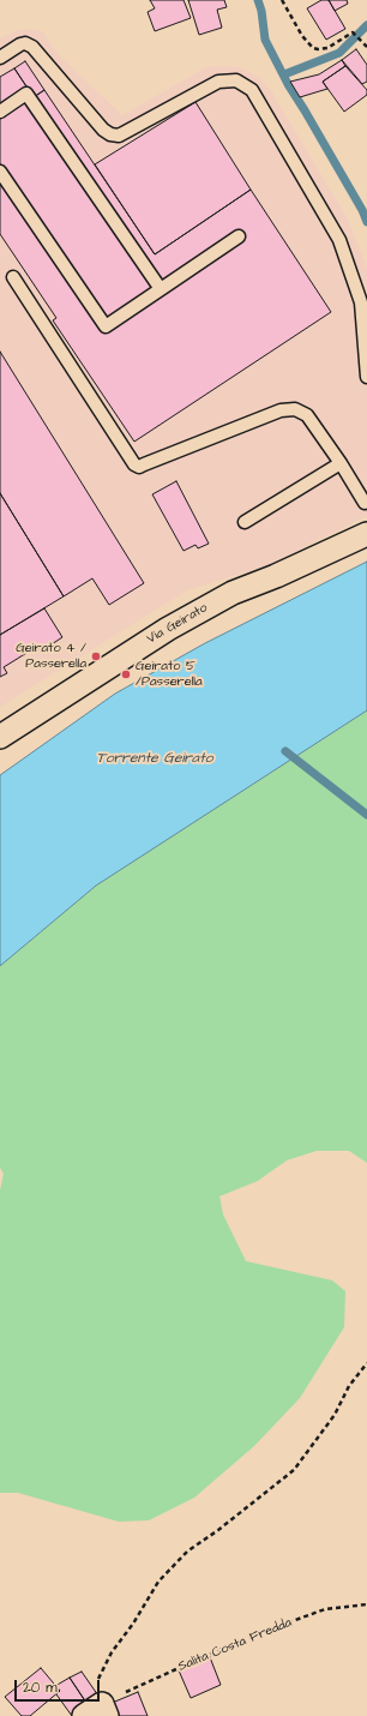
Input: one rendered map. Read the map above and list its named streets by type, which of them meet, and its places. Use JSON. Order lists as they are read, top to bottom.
{
  "streets": {
    "street": ["Via Geirato"],
    "path": ["Salita Costa Fredda"]
  },
  "water": ["Torrente Geirato"],
  "places": ["Geirato 4 / Passerella", "Geirato 5 /Passerella"],
  "scale_bar": "20 m"
}
